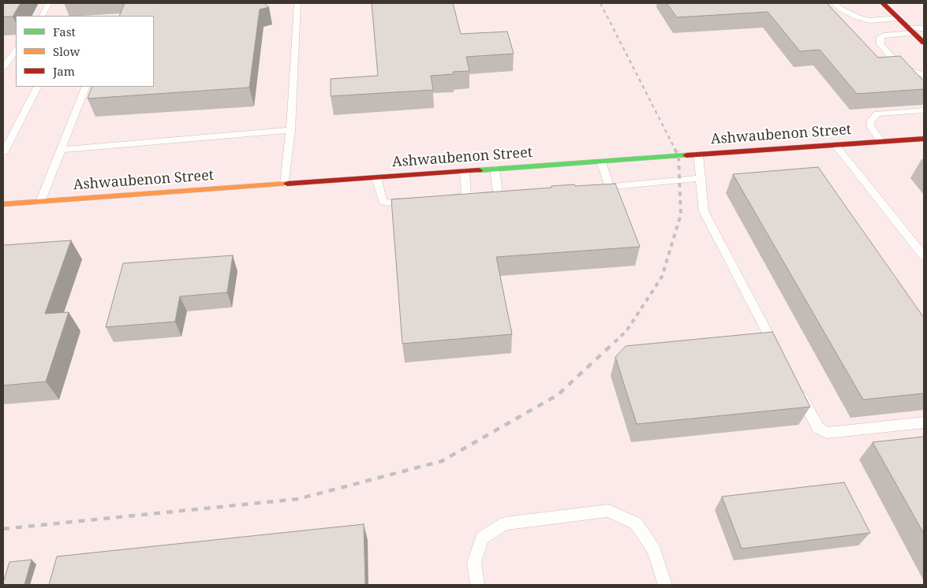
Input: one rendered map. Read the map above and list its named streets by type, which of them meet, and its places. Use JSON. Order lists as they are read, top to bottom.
{
  "streets": {
    "street": ["Ashwaubenon Street"]
  },
  "legend": ["Fast", "Slow", "Jam"]
}
